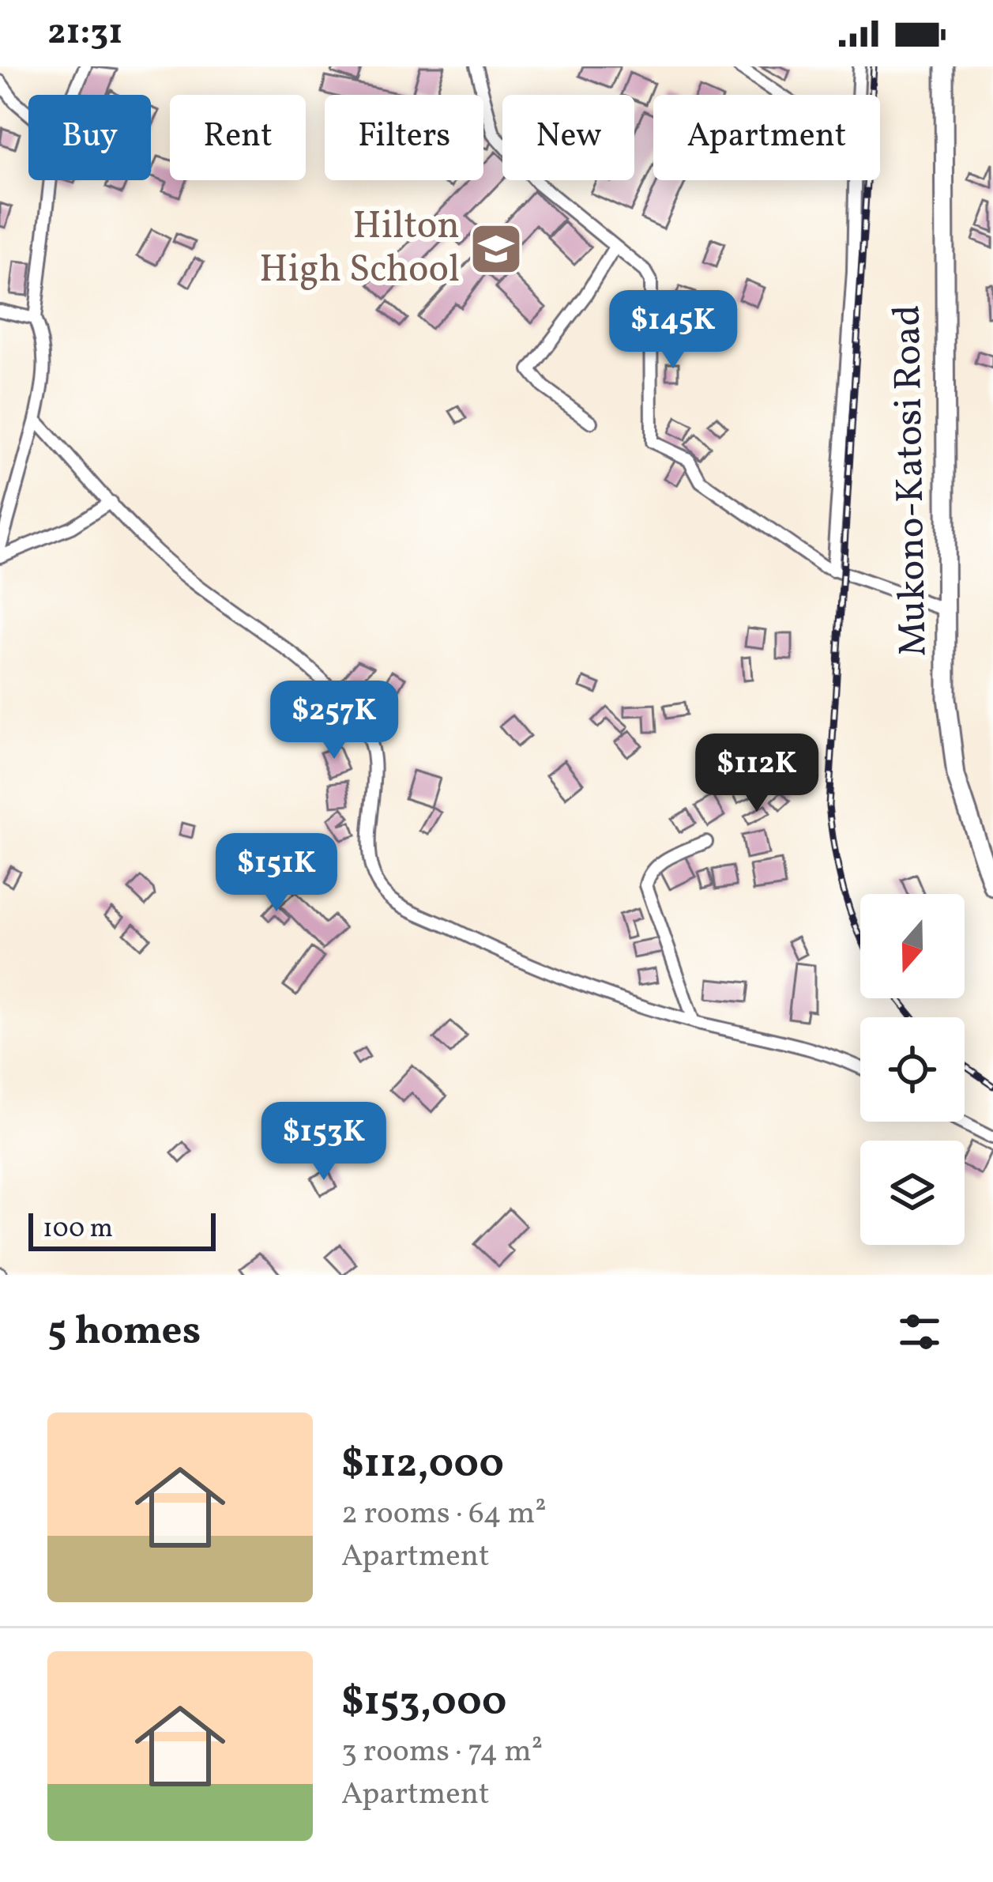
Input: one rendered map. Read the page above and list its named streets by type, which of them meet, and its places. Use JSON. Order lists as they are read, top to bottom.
{
  "streets": {
    "main road": ["Mukono-Katosi Road"]
  },
  "places": {
    "school or university": ["Hilton High School"]
  },
  "scale_bar": "100 m",
  "north": "bottom",
  "page": {
    "status": "21:31",
    "chip": [
      "Buy",
      "Rent",
      "Filters",
      "New",
      "Apartment"
    ],
    "price": [
      "$145K",
      "$257K",
      "$112K",
      "$151K",
      "$153K"
    ],
    "scale": "100 m",
    "heading": "5 homes",
    "list": [
      {
        "name": "$112,000",
        "note": "2 rooms · 64 m² · Apartment"
      },
      {
        "name": "$153,000",
        "note": "3 rooms · 74 m² · Apartment"
      }
    ]
  }
}
